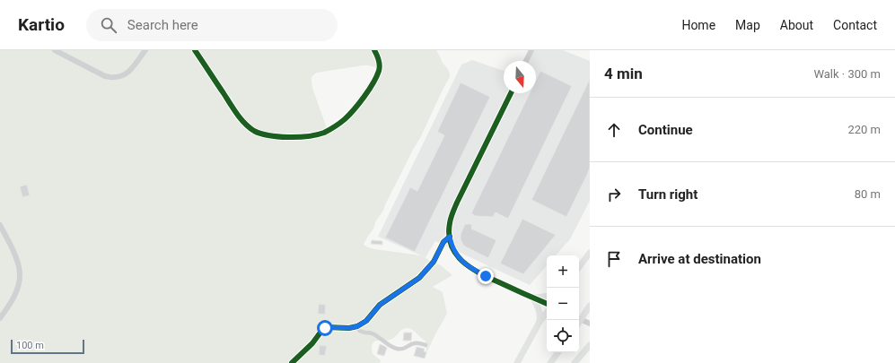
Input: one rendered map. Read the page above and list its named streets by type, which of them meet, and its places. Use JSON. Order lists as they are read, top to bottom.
{
  "scale_bar": "100 m",
  "north": "bottom",
  "page": {
    "header": "Kartio",
    "search": "Search here",
    "nav": [
      "Home",
      "Map",
      "About",
      "Contact"
    ],
    "heading": ["4 min", "Walk · 300 m"],
    "list": [
      ["Continue", "220 m"],
      ["Turn right", "80 m"],
      "Arrive at destination"
    ],
    "map_buttons": ["+", "−"],
    "scale": "100 m"
  }
}
